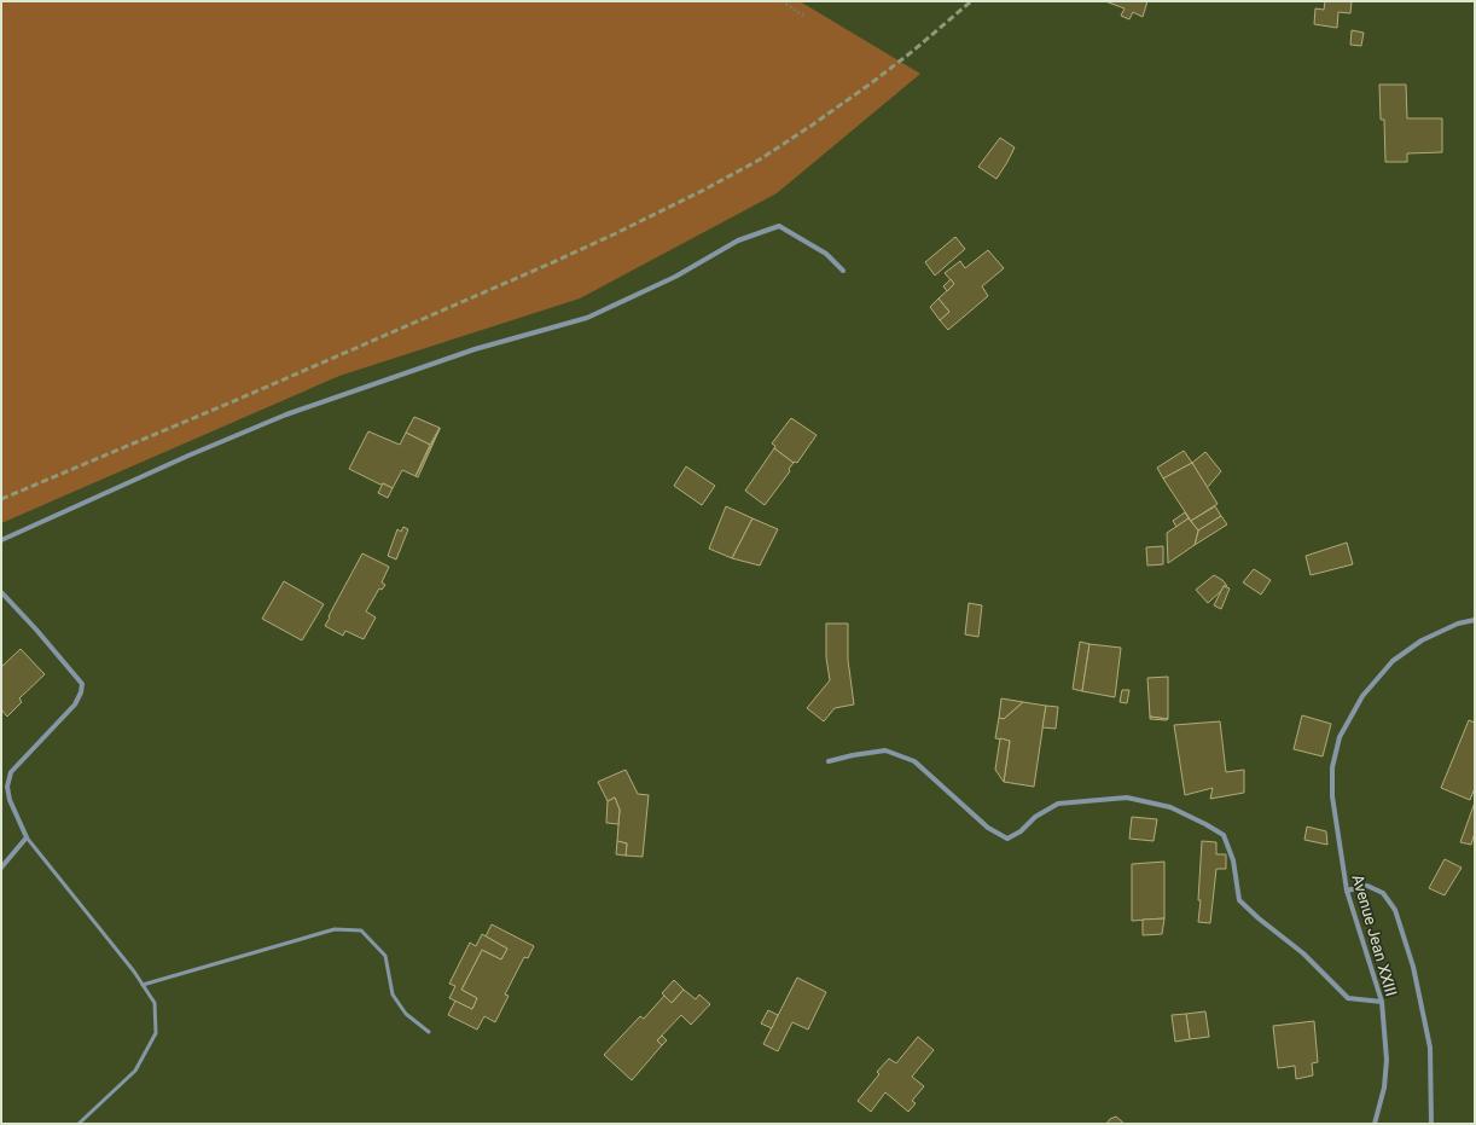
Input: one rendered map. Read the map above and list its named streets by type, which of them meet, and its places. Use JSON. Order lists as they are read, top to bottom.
{
  "streets": {
    "street": ["Avenue Jean XXIII"]
  }
}
